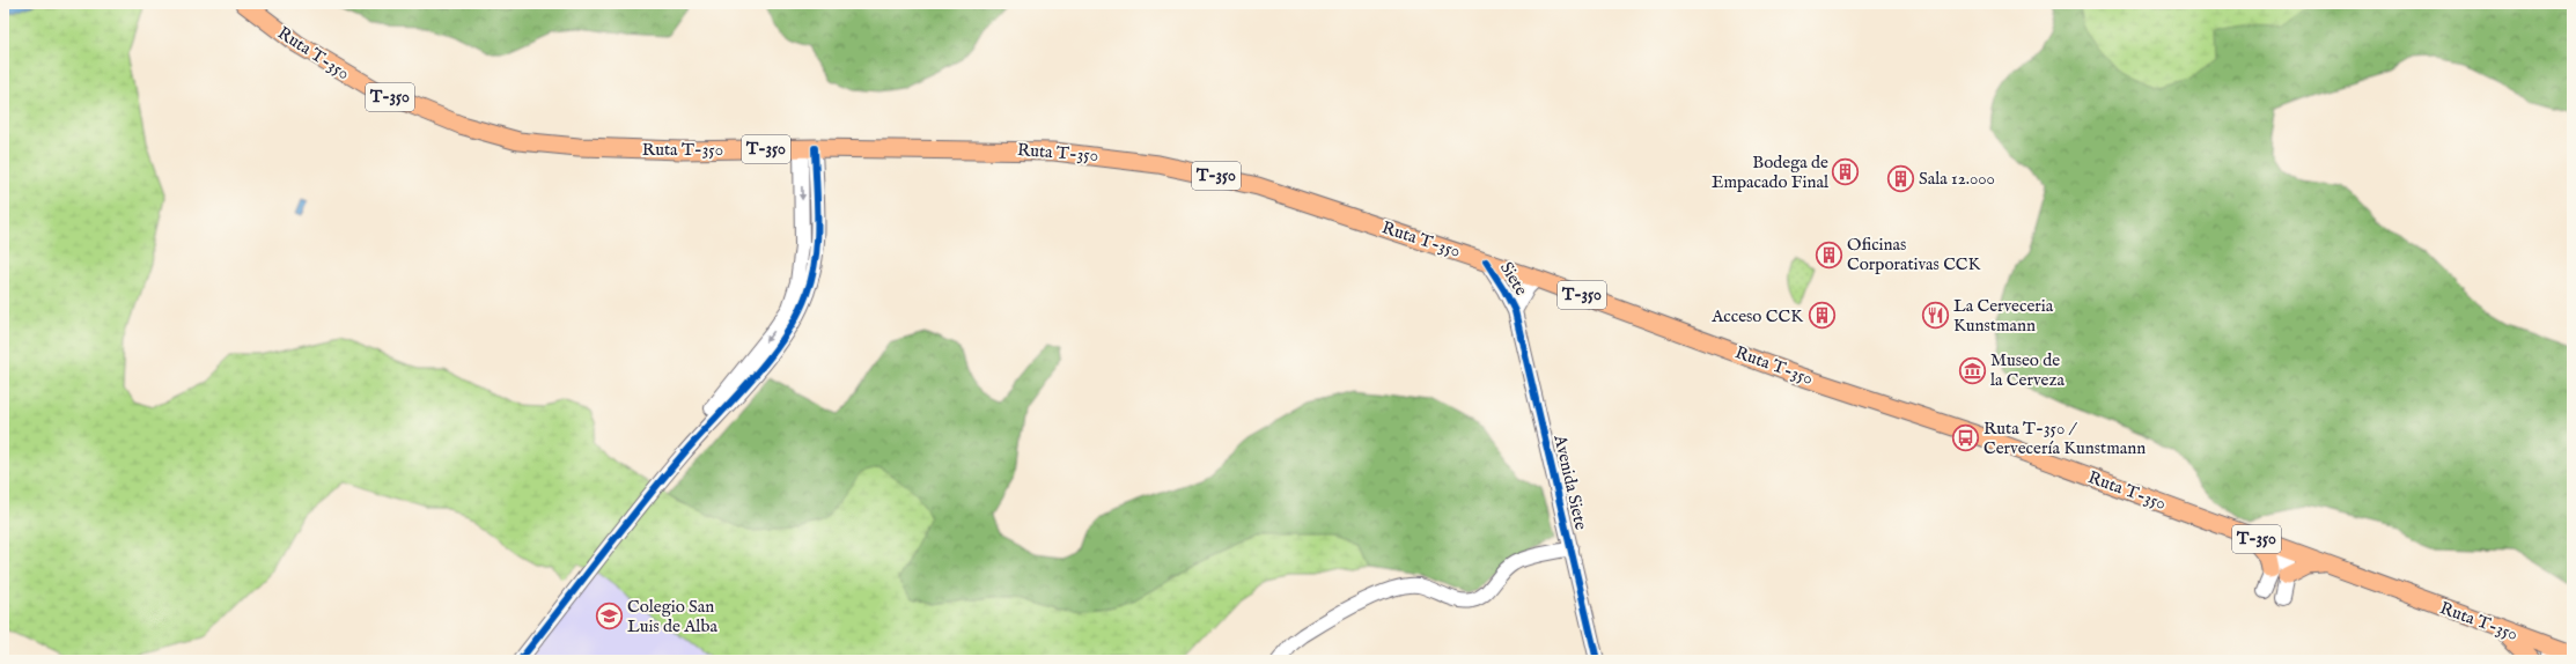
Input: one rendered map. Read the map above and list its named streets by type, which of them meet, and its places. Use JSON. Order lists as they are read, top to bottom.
{
  "streets": {
    "main road": ["Ruta T-350", "T-350"],
    "street": ["Siete", "Avenida Siete"]
  },
  "crossings": [
    ["Ruta T-350", "Siete"],
    ["Siete", "Avenida Siete"]
  ],
  "places": {
    "building": [
      "Bodega de Empacado Final",
      "Sala 12.000",
      "Oficinas Corporativas CCK",
      "Acceso CCK"
    ],
    "restaurant": ["La Cerveceria Kunstmann"],
    "museum": ["Museo de la Cerveza"],
    "bus stop": ["Ruta T-350 / Cervecería Kunstmann"],
    "school or university": ["Colegio San Luis de Alba"]
  }
}
